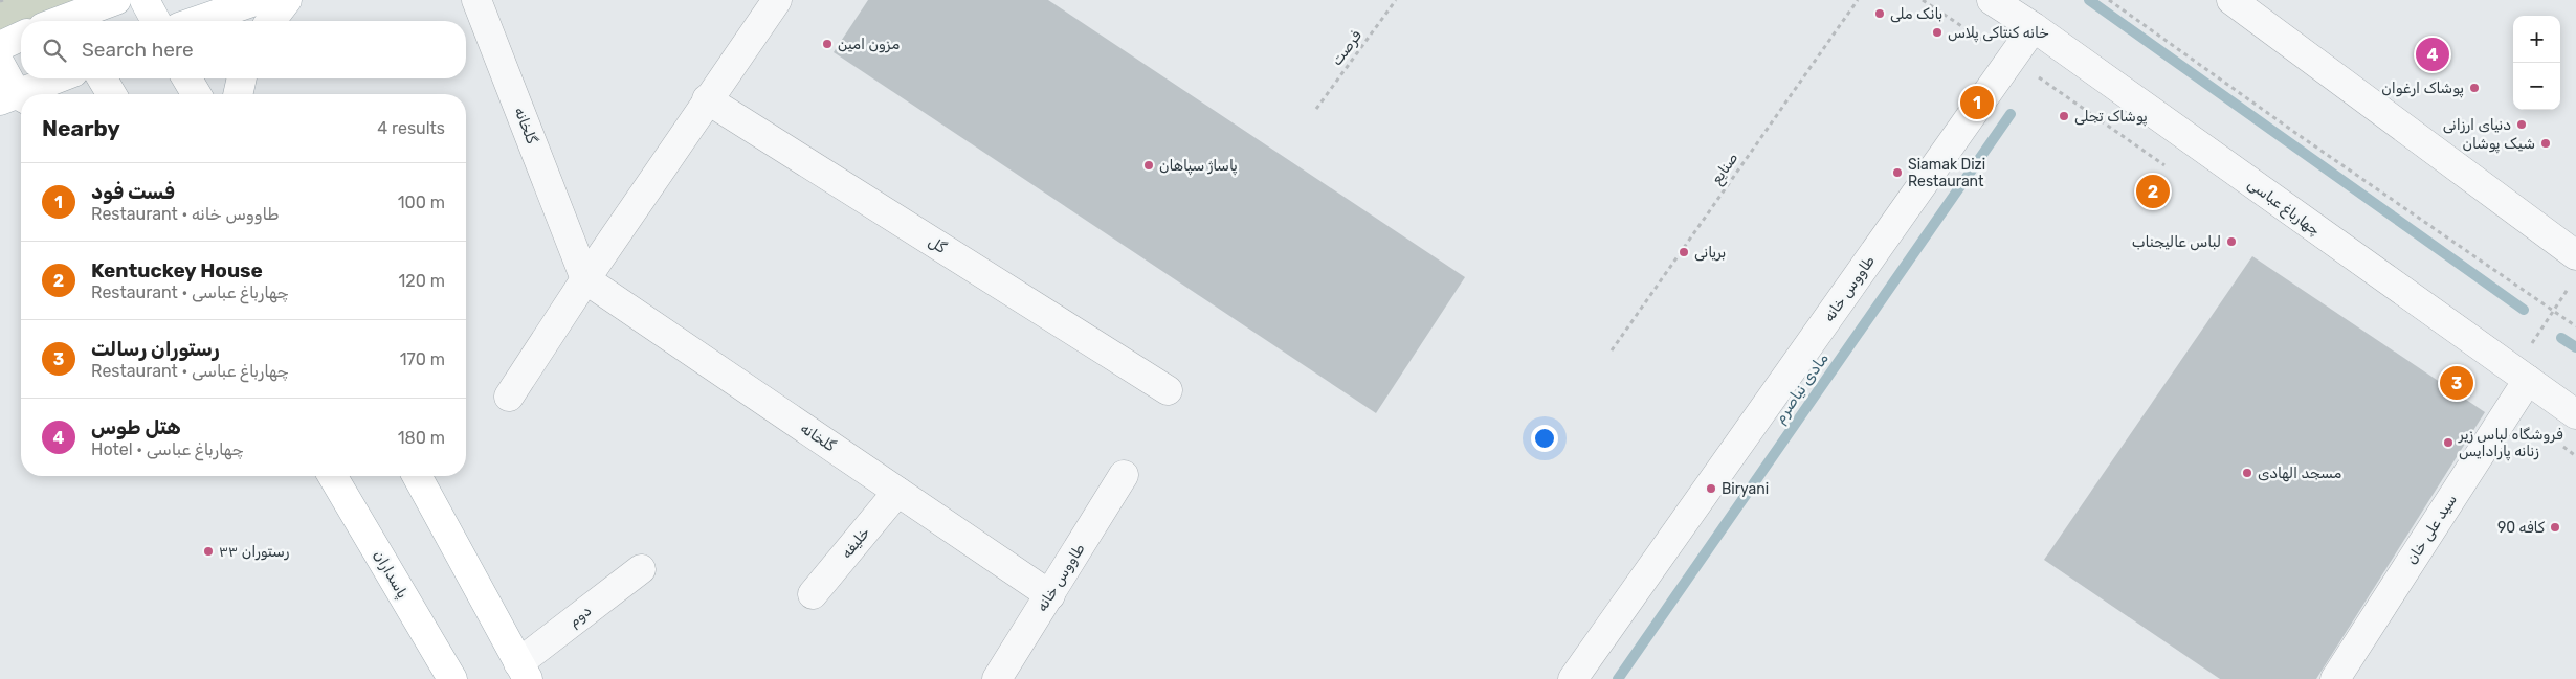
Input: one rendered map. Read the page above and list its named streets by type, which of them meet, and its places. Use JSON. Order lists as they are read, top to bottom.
{
  "streets": {
    "main road": ["پاسداران"],
    "street": [
      "گلخانه",
      "چهارباغ عباسی",
      "گل",
      "طاووس خانه",
      "سید علی خان",
      "خلیفه",
      "دوم"
    ],
    "path": ["فرصت", "صنایع"]
  },
  "crossings": [
    ["گلخانه", "طاووس خانه"],
    ["گلخانه", "خلیفه"],
    ["چهارباغ عباسی", "طاووس خانه"],
    ["چهارباغ عباسی", "سید علی خان"]
  ],
  "water": ["مادی نیاصرم"],
  "places": [
    "بانک ملی",
    "خانه کنتاکی پلاس",
    "مزون امین",
    "پوشاک ارغوان",
    "پوشاک تجلی",
    "دنیای ارزانی",
    "شیک پوشان",
    "پاساژ سپاهان",
    "Siamak Dizi Restaurant",
    "لباس عالیجناب",
    "بریانی",
    "فروشگاه لباس زیر زنانه پارادایس",
    "مسجد الهادی",
    "Biryani",
    "کافه 90",
    "رستوران ۳۳"
  ],
  "page": {
    "map_buttons": ["+", "−"],
    "search": "Search here",
    "pins": [
      "4",
      "1",
      "2",
      "3"
    ],
    "heading": ["Nearby", "4 results"],
    "list": [
      {
        "mark": "1",
        "name": "فست فود",
        "note": "Restaurant · طاووس خانه",
        "value": "100 m"
      },
      {
        "mark": "2",
        "name": "Kentuckey House",
        "note": "Restaurant · چهارباغ عباسی",
        "value": "120 m"
      },
      {
        "mark": "3",
        "name": "رستوران رسالت",
        "note": "Restaurant · چهارباغ عباسی",
        "value": "170 m"
      },
      {
        "mark": "4",
        "name": "هتل طوس",
        "note": "Hotel · چهارباغ عباسی",
        "value": "180 m"
      }
    ]
  }
}
